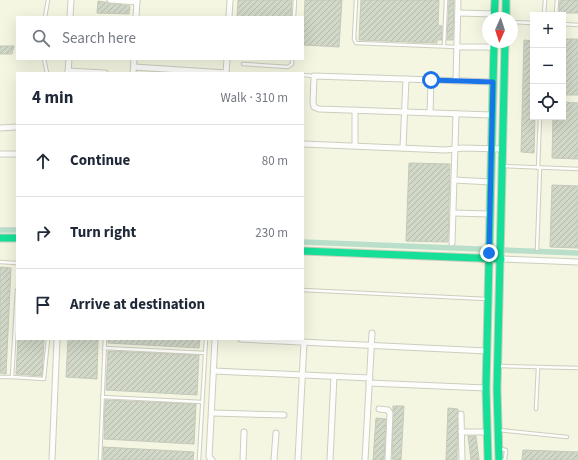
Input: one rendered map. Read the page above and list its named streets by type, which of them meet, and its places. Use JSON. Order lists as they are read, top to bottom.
{
  "north": "bottom",
  "page": {
    "map_buttons": ["+", "−"],
    "search": "Search here",
    "heading": ["4 min", "Walk · 310 m"],
    "list": [
      ["Continue", "80 m"],
      ["Turn right", "230 m"],
      "Arrive at destination"
    ]
  }
}
